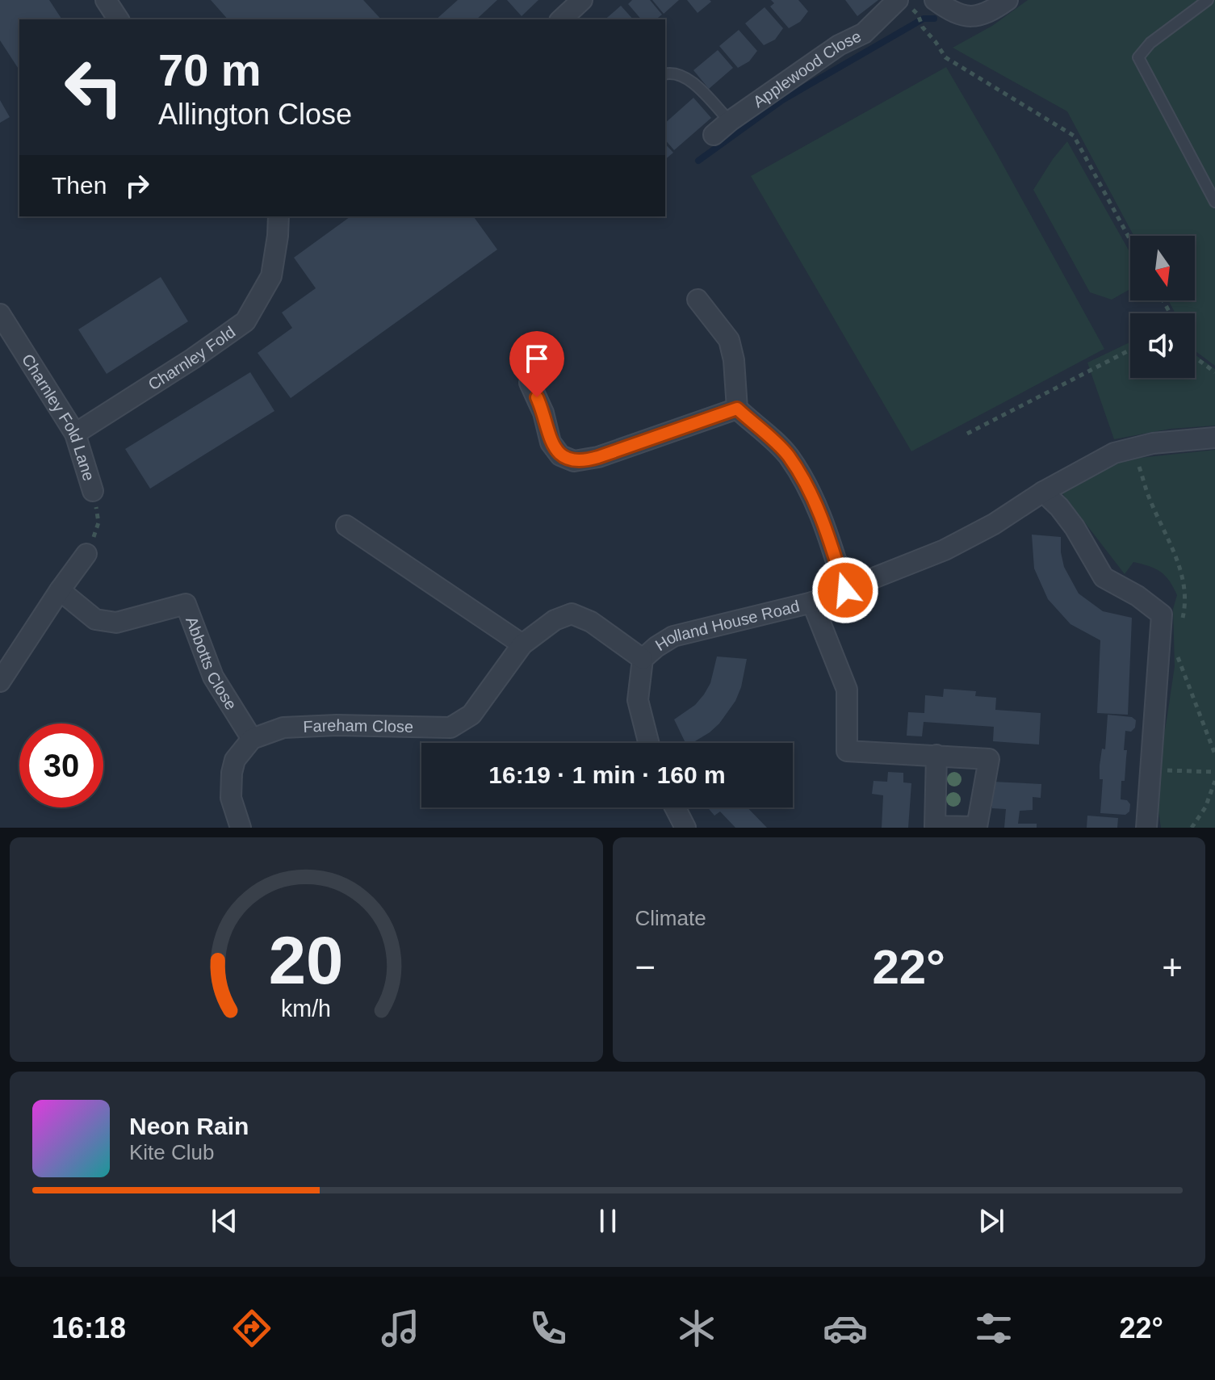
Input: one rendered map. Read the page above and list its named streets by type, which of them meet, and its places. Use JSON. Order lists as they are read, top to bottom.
{
  "streets": {
    "street": [
      "Applewood Close",
      "Charnley Fold",
      "Charnley Fold Lane",
      "Holland House Road",
      "Abbotts Close",
      "Fareham Close"
    ]
  },
  "crossings": [
    ["Charnley Fold", "Charnley Fold Lane"],
    ["Holland House Road", "Fareham Close"],
    ["Abbotts Close", "Fareham Close"]
  ],
  "north": "bottom",
  "page": {
    "turn": ["70 m", "Allington Close"],
    "then": "Then",
    "limit": "30",
    "trip": "16:19 · 1 min · 160 m",
    "tile": "Climate",
    "heat": ["−", "22°", "+"],
    "song": ["Neon Rain", "Kite Club"],
    "tabs": ["16:18", "22°"],
    "gauge": ["20", "km/h"]
  }
}
